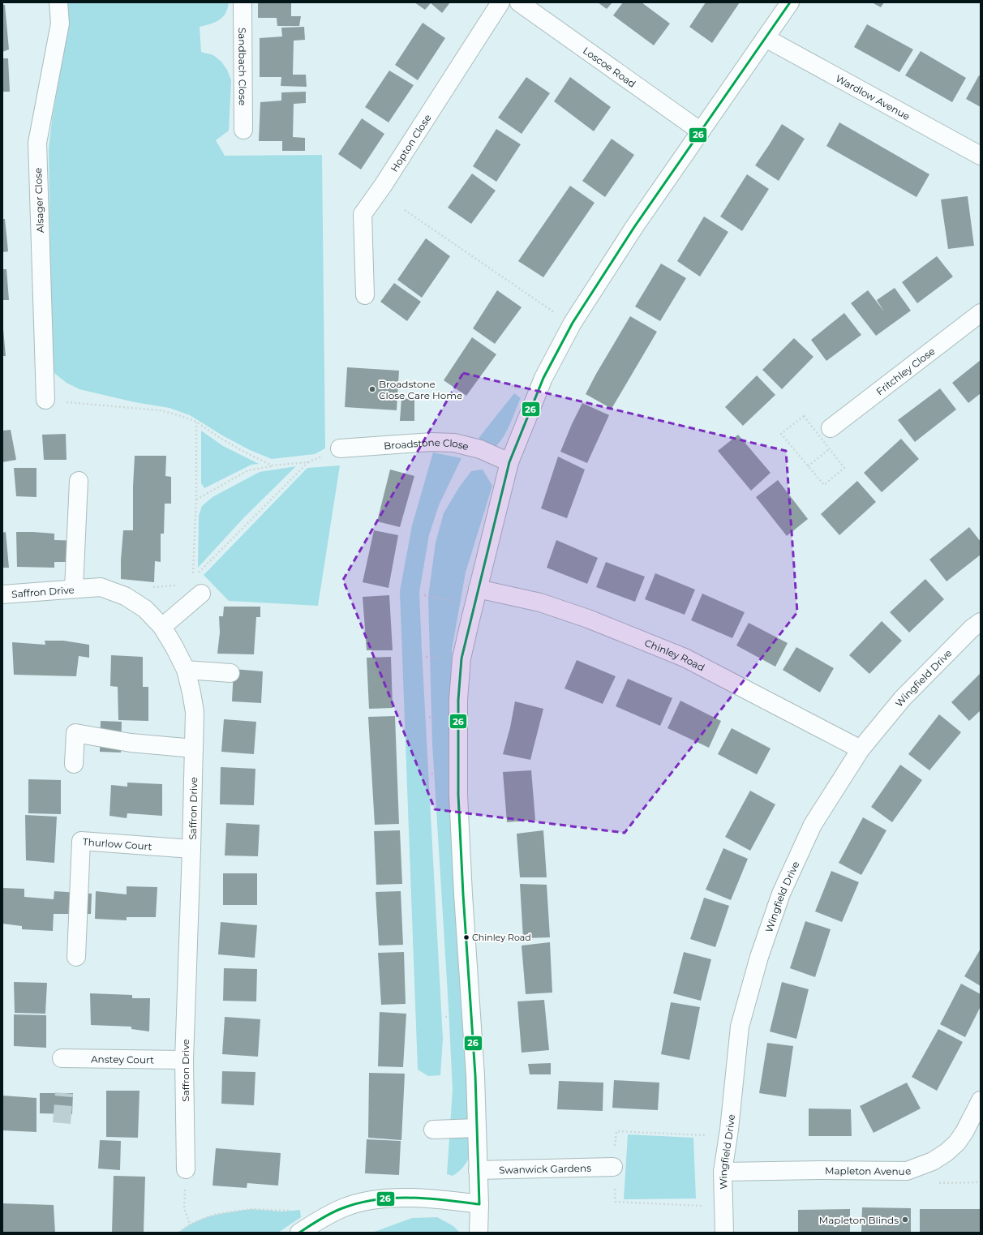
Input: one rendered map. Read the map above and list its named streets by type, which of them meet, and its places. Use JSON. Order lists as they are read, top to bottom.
{
  "streets": {
    "street": [
      "Sandbach Close",
      "Loscoe Road",
      "Wardlow Avenue",
      "Hopton Close",
      "Alsager Close",
      "Fritchley Close",
      "Broadstone Close",
      "Saffron Drive",
      "Chinley Road",
      "Wingfield Drive",
      "Thurlow Court",
      "Anstey Court",
      "Swanwick Gardens",
      "Mapleton Avenue"
    ]
  },
  "crossings": [
    ["Saffron Drive", "Thurlow Court"],
    ["Saffron Drive", "Anstey Court"],
    ["Chinley Road", "Wingfield Drive"],
    ["Wingfield Drive", "Mapleton Avenue"]
  ],
  "places": ["Broadstone Close Care Home", "Chinley Road", "Mapleton Blinds"],
  "lines": ["transit line 26"]
}
